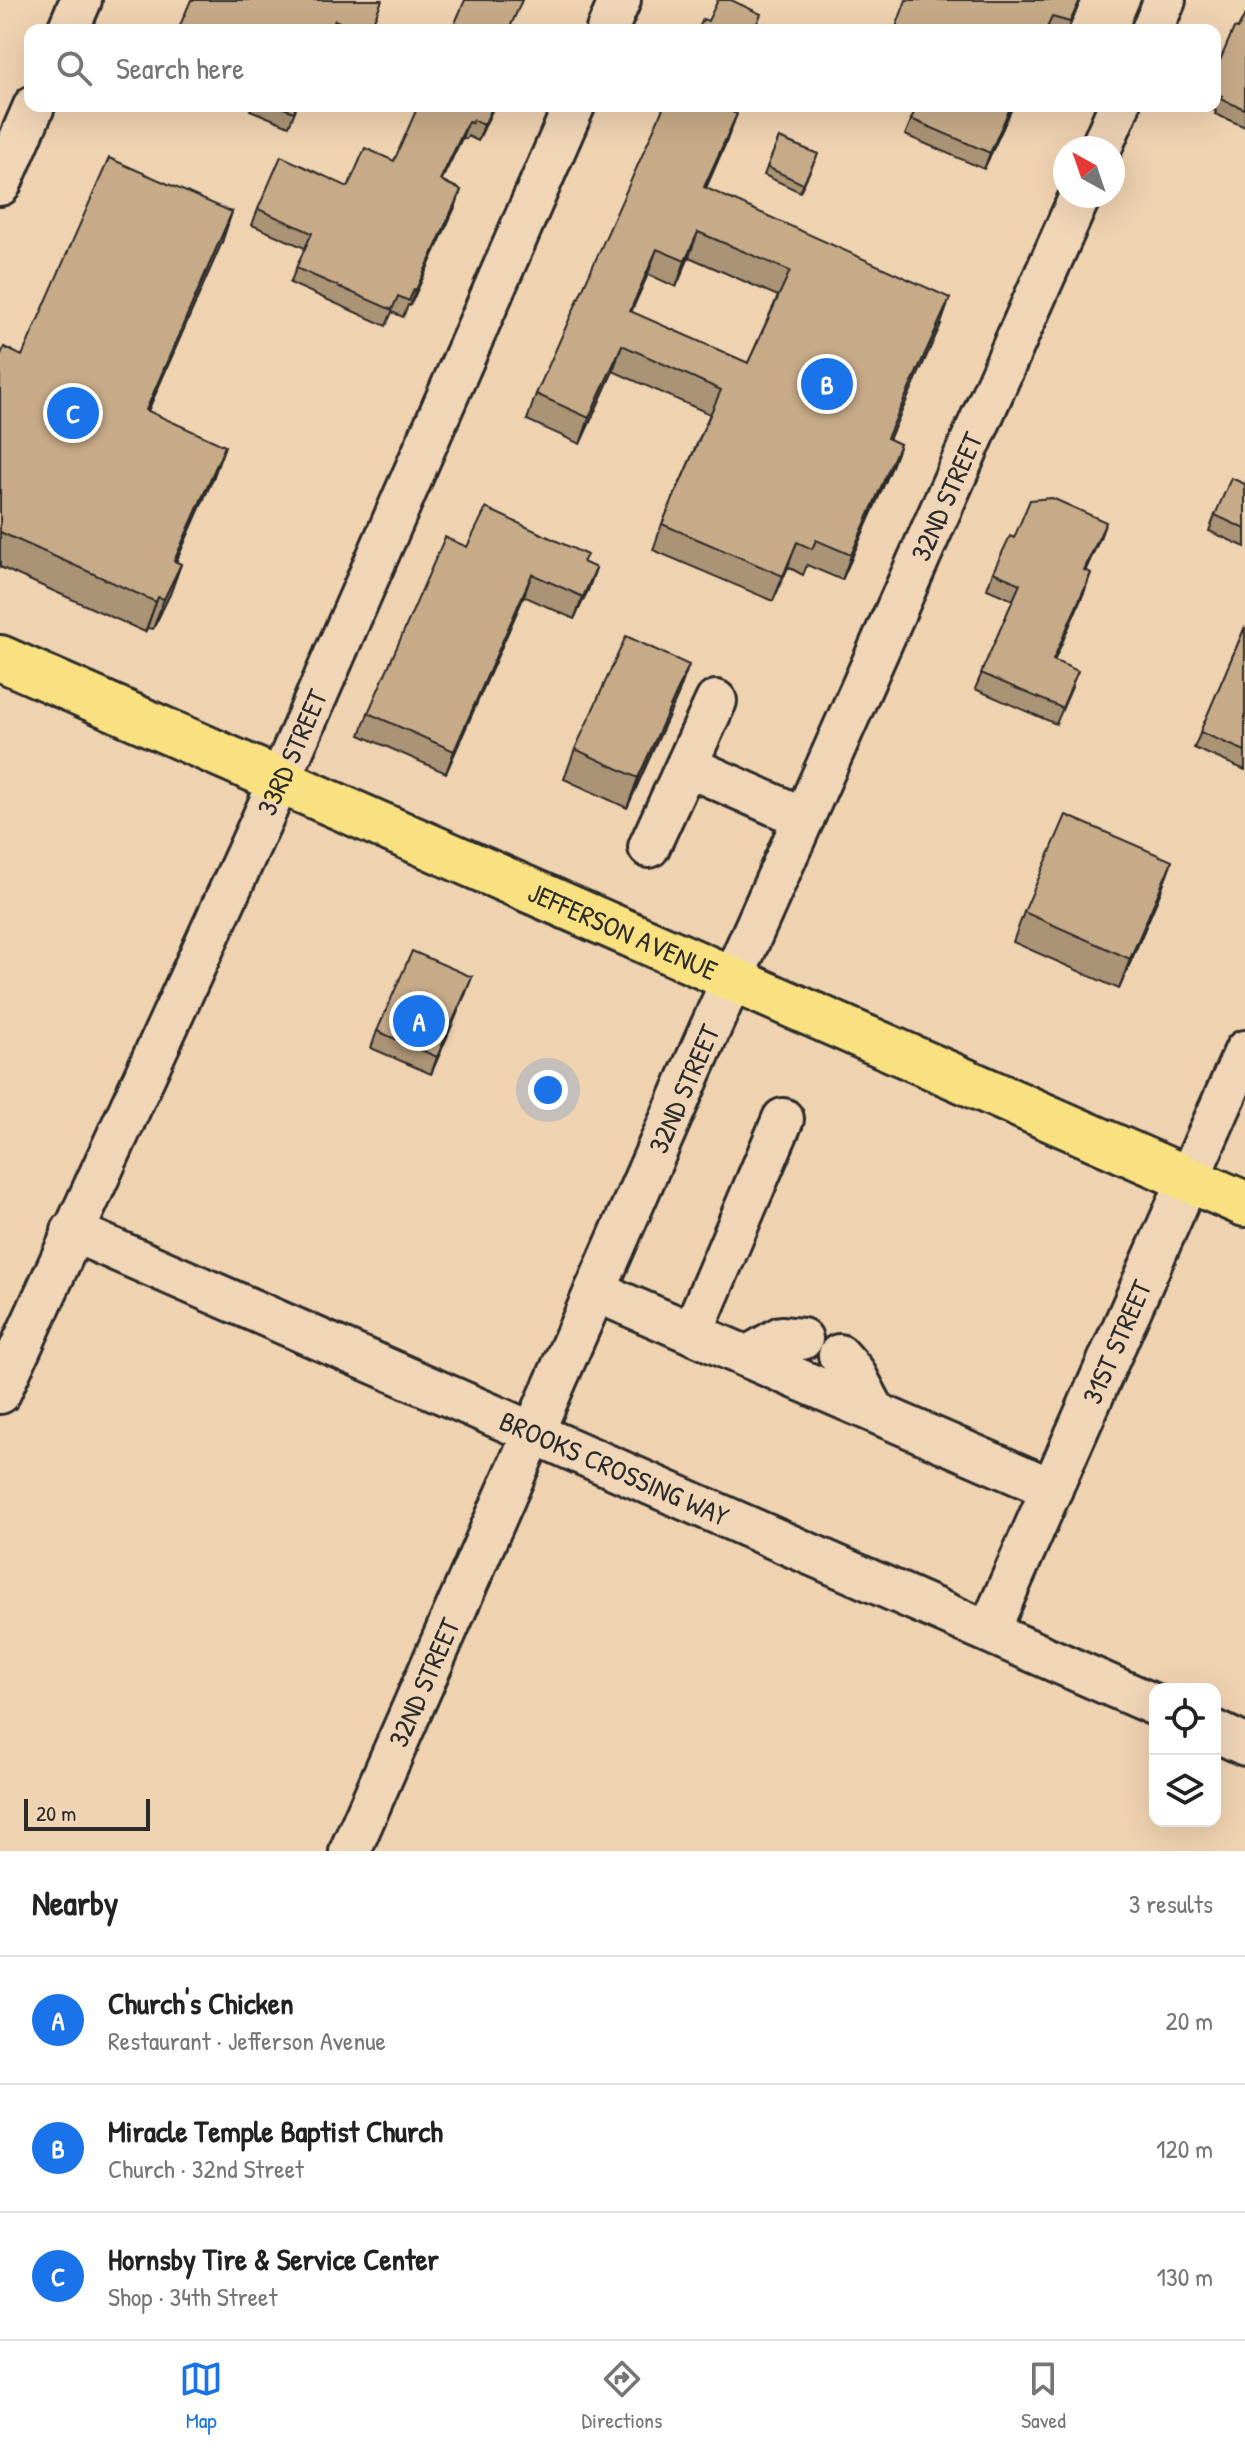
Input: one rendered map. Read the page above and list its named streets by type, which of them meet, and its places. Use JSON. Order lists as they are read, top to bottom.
{
  "streets": {
    "main road": ["JEFFERSON AVENUE"],
    "street": [
      "32ND STREET",
      "33RD STREET",
      "31ST STREET",
      "BROOKS CROSSING WAY"
    ]
  },
  "crossings": [
    ["32ND STREET", "JEFFERSON AVENUE"],
    ["32ND STREET", "BROOKS CROSSING WAY"],
    ["33RD STREET", "JEFFERSON AVENUE"],
    ["33RD STREET", "BROOKS CROSSING WAY"],
    ["JEFFERSON AVENUE", "31ST STREET"],
    ["31ST STREET", "BROOKS CROSSING WAY"]
  ],
  "scale_bar": "20 m",
  "north": "top left",
  "page": {
    "search": "Search here",
    "pins": ["B", "C", "A"],
    "scale": "20 m",
    "heading": ["Nearby", "3 results"],
    "list": [
      {
        "mark": "A",
        "name": "Church's Chicken",
        "note": "Restaurant · Jefferson Avenue",
        "value": "20 m"
      },
      {
        "mark": "B",
        "name": "Miracle Temple Baptist Church",
        "note": "Church · 32nd Street",
        "value": "120 m"
      },
      {
        "mark": "C",
        "name": "Hornsby Tire & Service Center",
        "note": "Shop · 34th Street",
        "value": "130 m"
      }
    ],
    "nav": ["Map", "Directions", "Saved"]
  }
}
